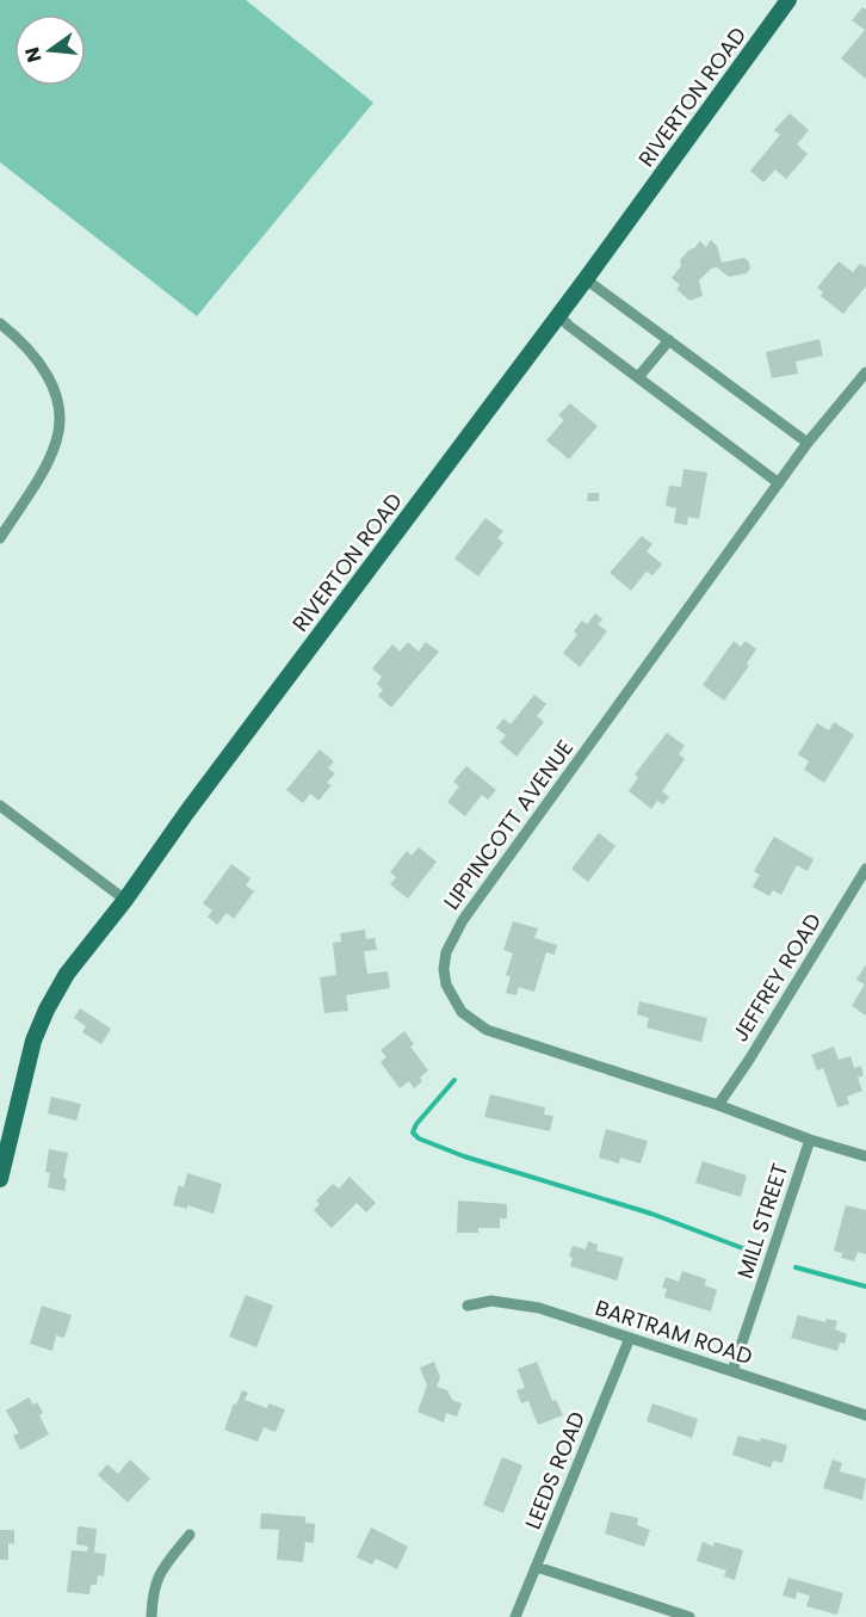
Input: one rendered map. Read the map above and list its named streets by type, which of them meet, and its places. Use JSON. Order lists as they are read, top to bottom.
{
  "streets": {
    "main road": ["RIVERTON ROAD"],
    "street": [
      "LIPPINCOTT AVENUE",
      "JEFFREY ROAD",
      "MILL STREET",
      "BARTRAM ROAD",
      "LEEDS ROAD"
    ]
  },
  "crossings": [
    ["LIPPINCOTT AVENUE", "JEFFREY ROAD"],
    ["LIPPINCOTT AVENUE", "MILL STREET"],
    ["MILL STREET", "BARTRAM ROAD"],
    ["BARTRAM ROAD", "LEEDS ROAD"]
  ],
  "north": "left"
}
